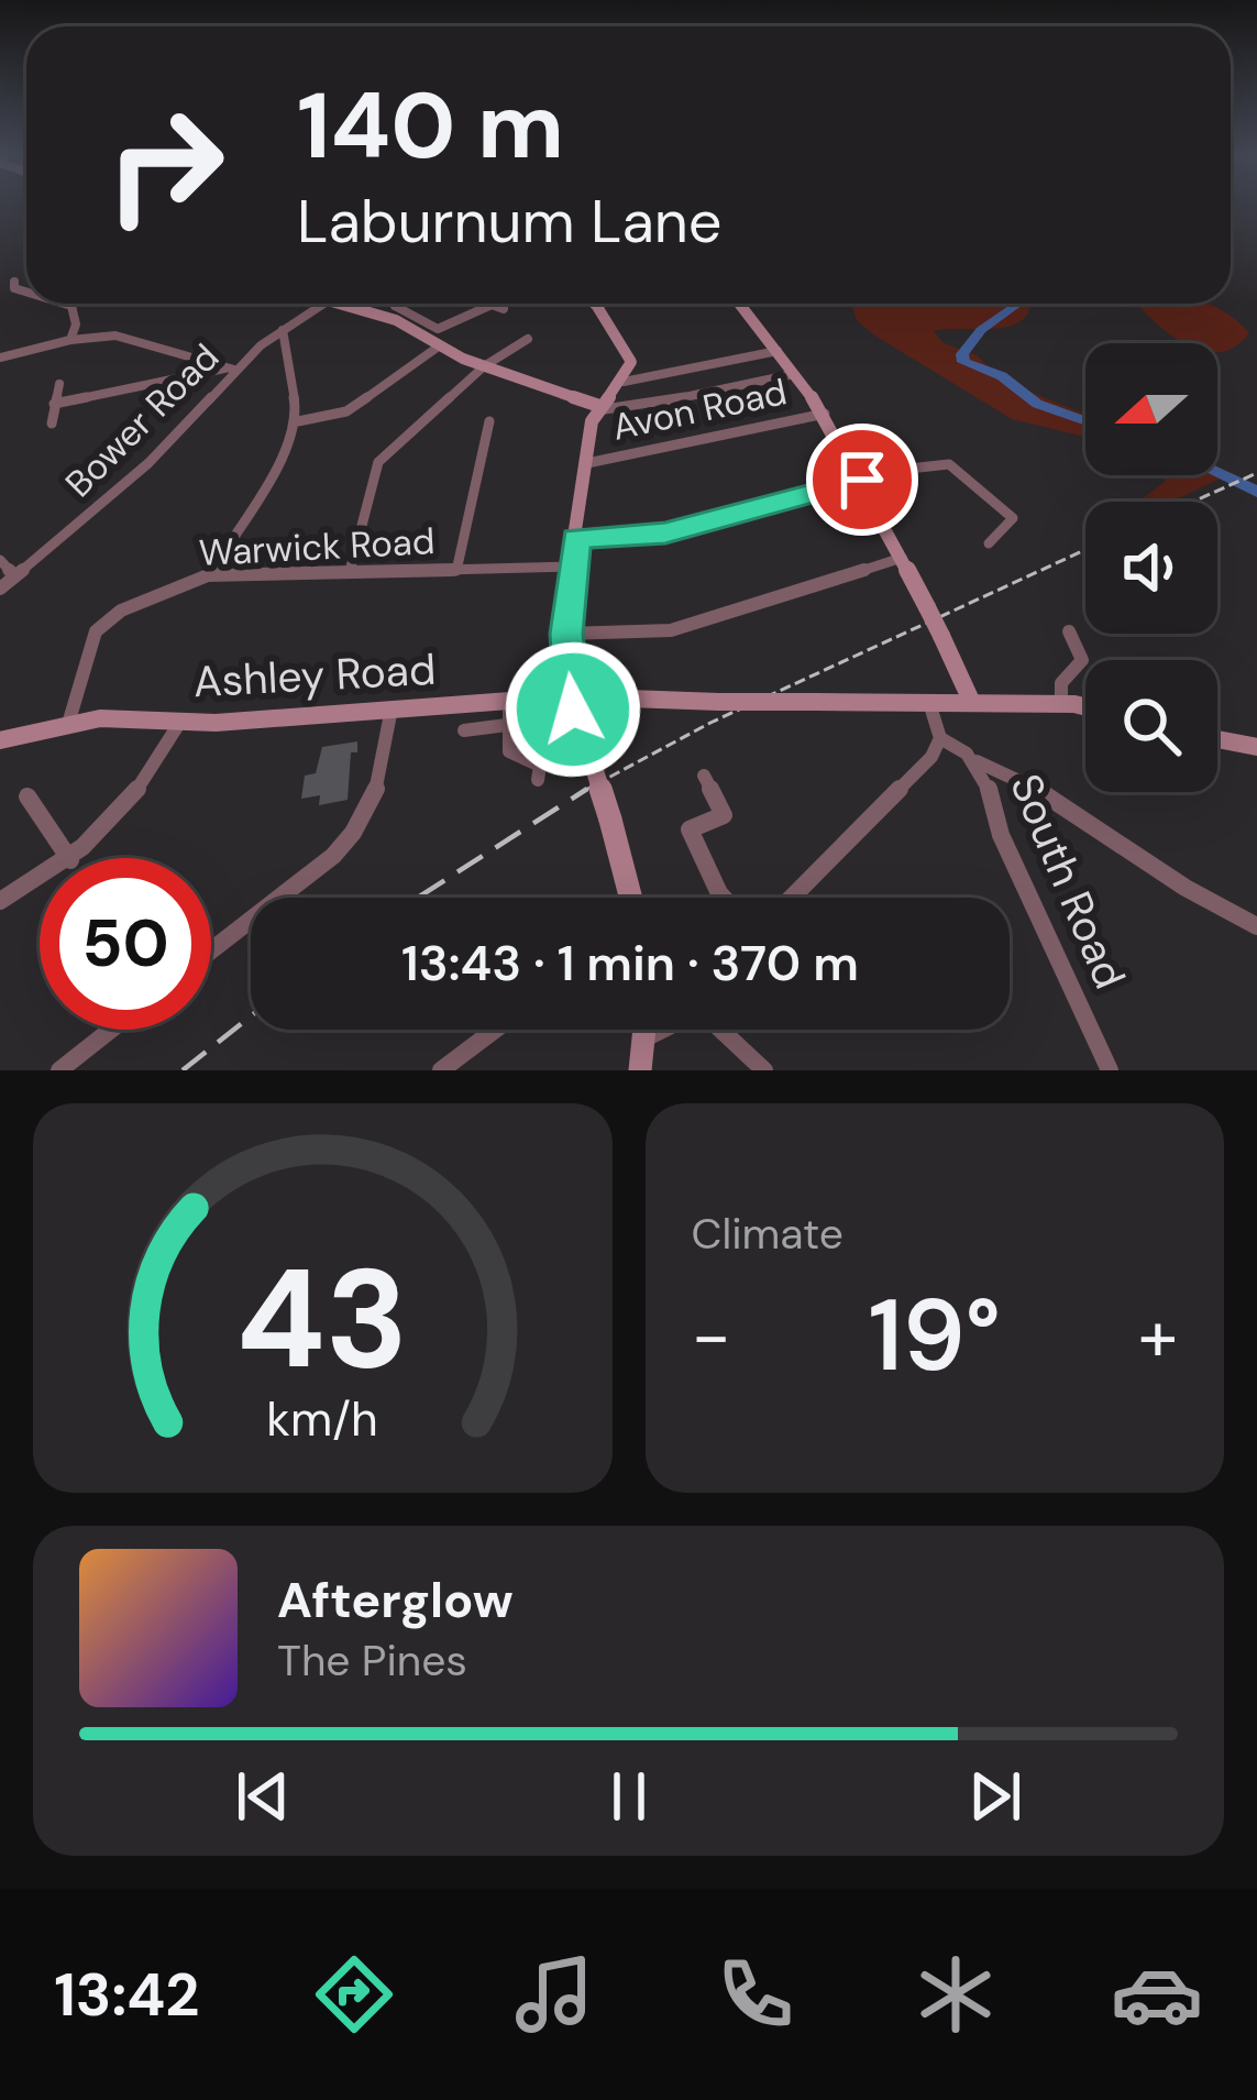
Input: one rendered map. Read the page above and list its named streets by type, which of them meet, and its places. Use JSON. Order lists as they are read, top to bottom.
{
  "streets": {
    "main road": ["Ashley Road"],
    "street": [
      "Avon Road",
      "Bower Road",
      "Warwick Road",
      "South Road"
    ]
  },
  "crossings": [
    ["Warwick Road", "Ashley Road"]
  ],
  "north": "left",
  "page": {
    "turn": ["140 m", "Laburnum Lane"],
    "limit": "50",
    "trip": "13:43 · 1 min · 370 m",
    "tile": "Climate",
    "heat": ["−", "19°", "+"],
    "song": ["Afterglow", "The Pines"],
    "tabs": "13:42",
    "gauge": ["43", "km/h"]
  }
}
